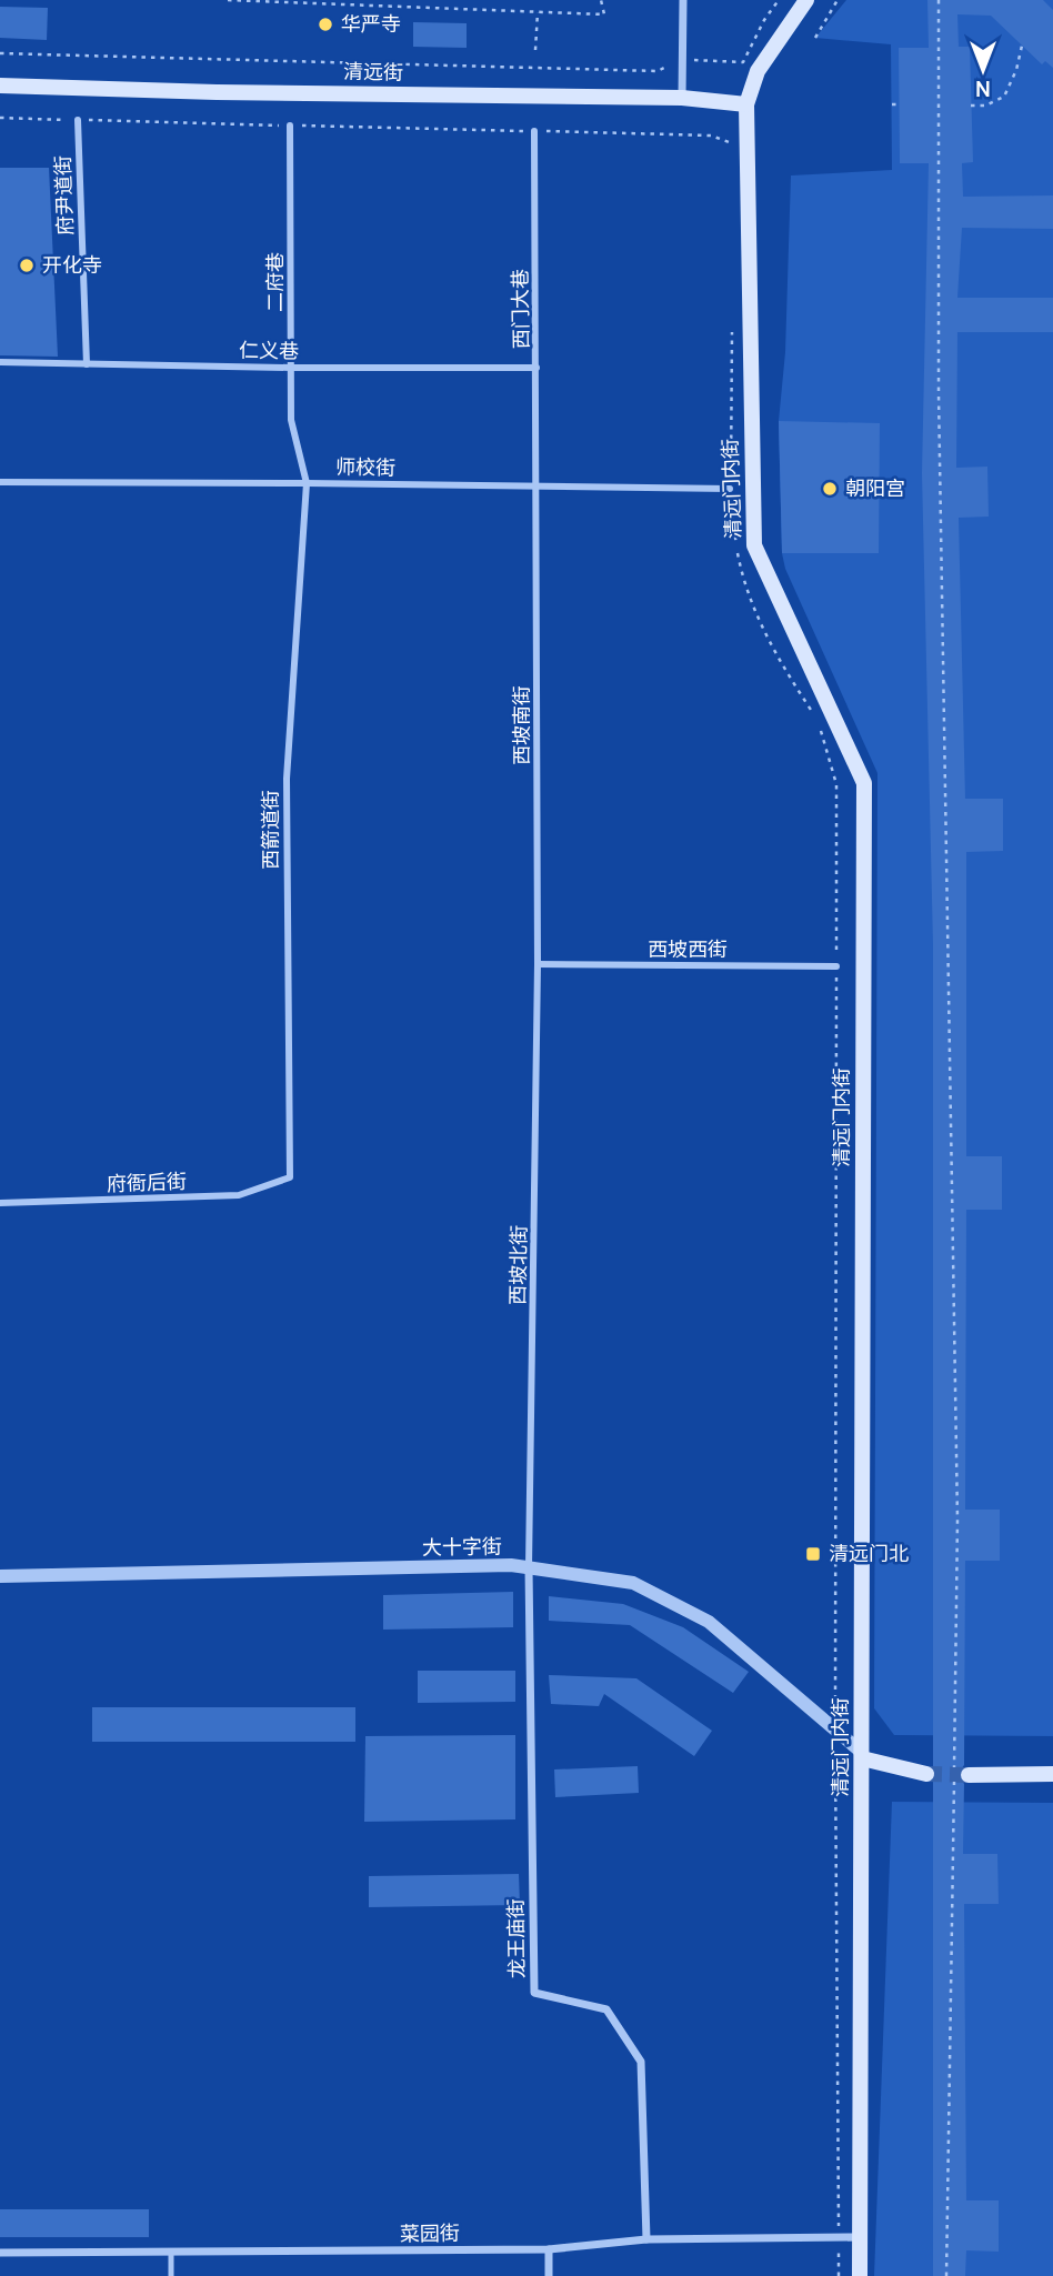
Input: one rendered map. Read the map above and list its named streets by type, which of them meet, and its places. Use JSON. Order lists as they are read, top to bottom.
{
  "streets": {
    "main road": ["清远街", "清远门内街"],
    "street": [
      "府尹道街",
      "二府巷",
      "西门大巷",
      "仁义巷",
      "师校街",
      "西坡南街",
      "西箭道街",
      "西坡西街",
      "府衙后街",
      "西坡北街",
      "大十字街",
      "龙王庙街",
      "菜园街"
    ]
  },
  "crossings": [
    ["清远街", "清远门内街"],
    ["府尹道街", "仁义巷"],
    ["二府巷", "仁义巷"],
    ["二府巷", "师校街"],
    ["二府巷", "西箭道街"],
    ["西门大巷", "仁义巷"],
    ["西门大巷", "师校街"],
    ["西门大巷", "西坡南街"],
    ["师校街", "西坡南街"],
    ["师校街", "西箭道街"],
    ["清远门内街", "大十字街"],
    ["清远门内街", "菜园街"],
    ["西坡南街", "西坡西街"],
    ["西坡南街", "西坡北街"],
    ["西箭道街", "府衙后街"],
    ["西坡西街", "西坡北街"],
    ["西坡北街", "大十字街"],
    ["西坡北街", "龙王庙街"],
    ["大十字街", "龙王庙街"],
    ["龙王庙街", "菜园街"]
  ],
  "places": {
    "other": ["华严寺", "开化寺", "朝阳宫"],
    "transit": ["清远门北"]
  },
  "north": "bottom"
}
